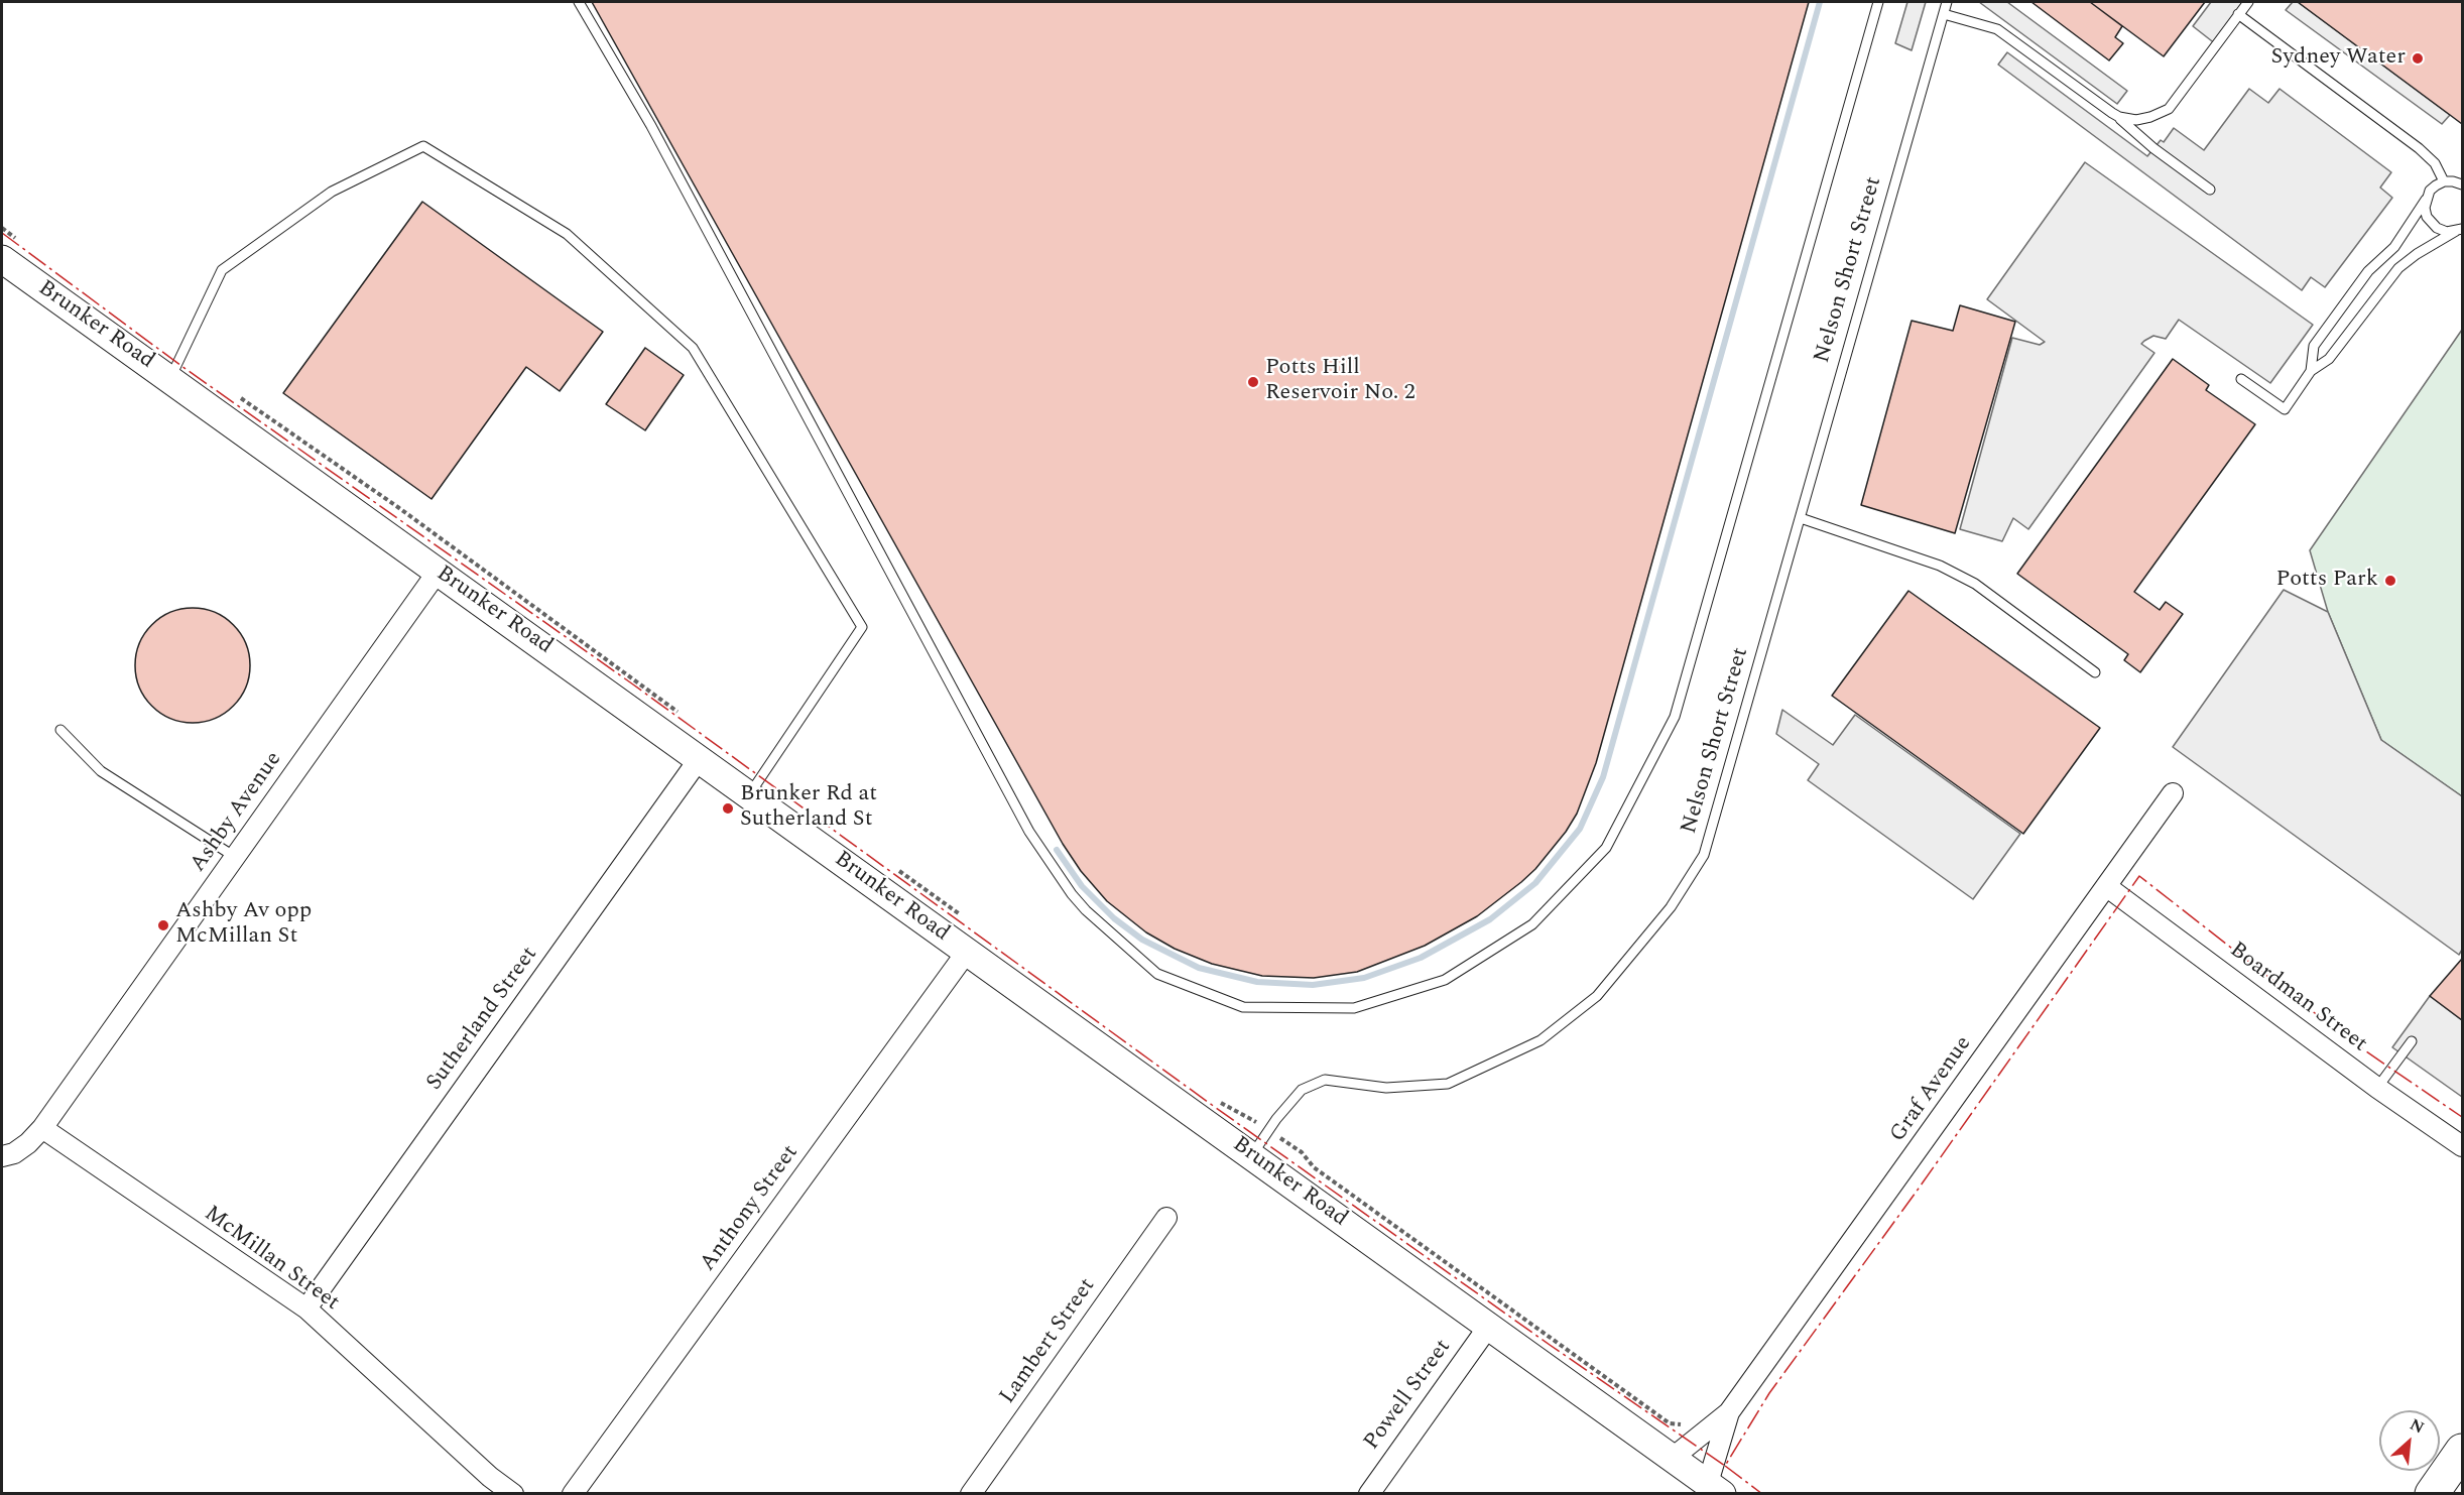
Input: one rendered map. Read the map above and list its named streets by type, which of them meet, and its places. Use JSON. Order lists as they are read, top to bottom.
{
  "streets": {
    "main road": ["Brunker Road"],
    "street": [
      "Ashby Avenue",
      "Boardman Street",
      "Sutherland Street",
      "Graf Avenue",
      "Anthony Street",
      "McMillan Street",
      "Lambert Street",
      "Powell Street"
    ],
    "lane": ["Nelson Short Street"]
  },
  "crossings": [
    ["Nelson Short Street", "Brunker Road"],
    ["Brunker Road", "Ashby Avenue"],
    ["Brunker Road", "Sutherland Street"],
    ["Brunker Road", "Graf Avenue"],
    ["Brunker Road", "Anthony Street"],
    ["Brunker Road", "Powell Street"],
    ["Ashby Avenue", "McMillan Street"],
    ["Boardman Street", "Graf Avenue"],
    ["Sutherland Street", "McMillan Street"]
  ],
  "places": [
    "Sydney Water",
    "Potts Hill Reservoir No. 2",
    "Potts Park",
    "Brunker Rd at Sutherland St",
    "Ashby Av opp McMillan St"
  ],
  "north": "top right"
}
